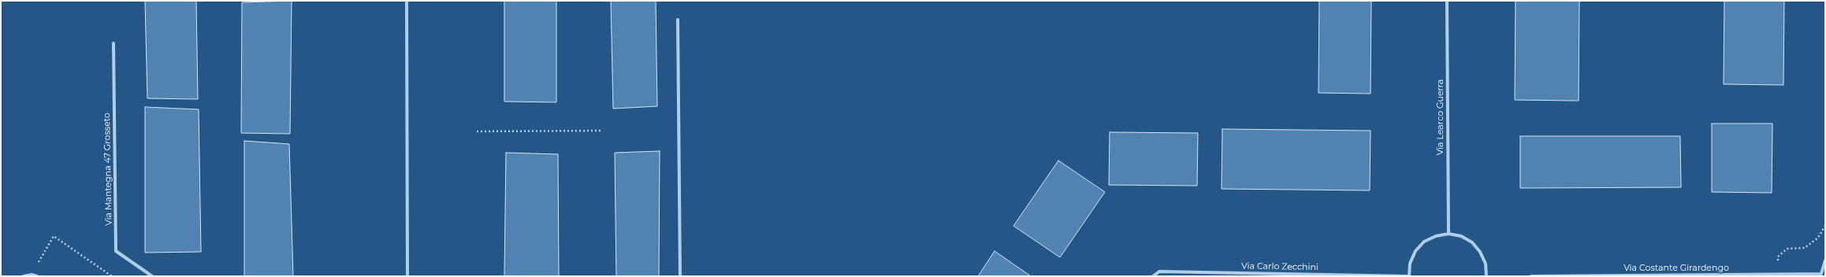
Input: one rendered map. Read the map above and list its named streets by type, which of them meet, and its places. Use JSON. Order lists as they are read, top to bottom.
{
  "streets": {
    "street": [
      "Via Learco Guerra",
      "Via Mantegna 47 Grosseto",
      "Via Carlo Zecchini",
      "Via Costante Girardengo"
    ]
  }
}
